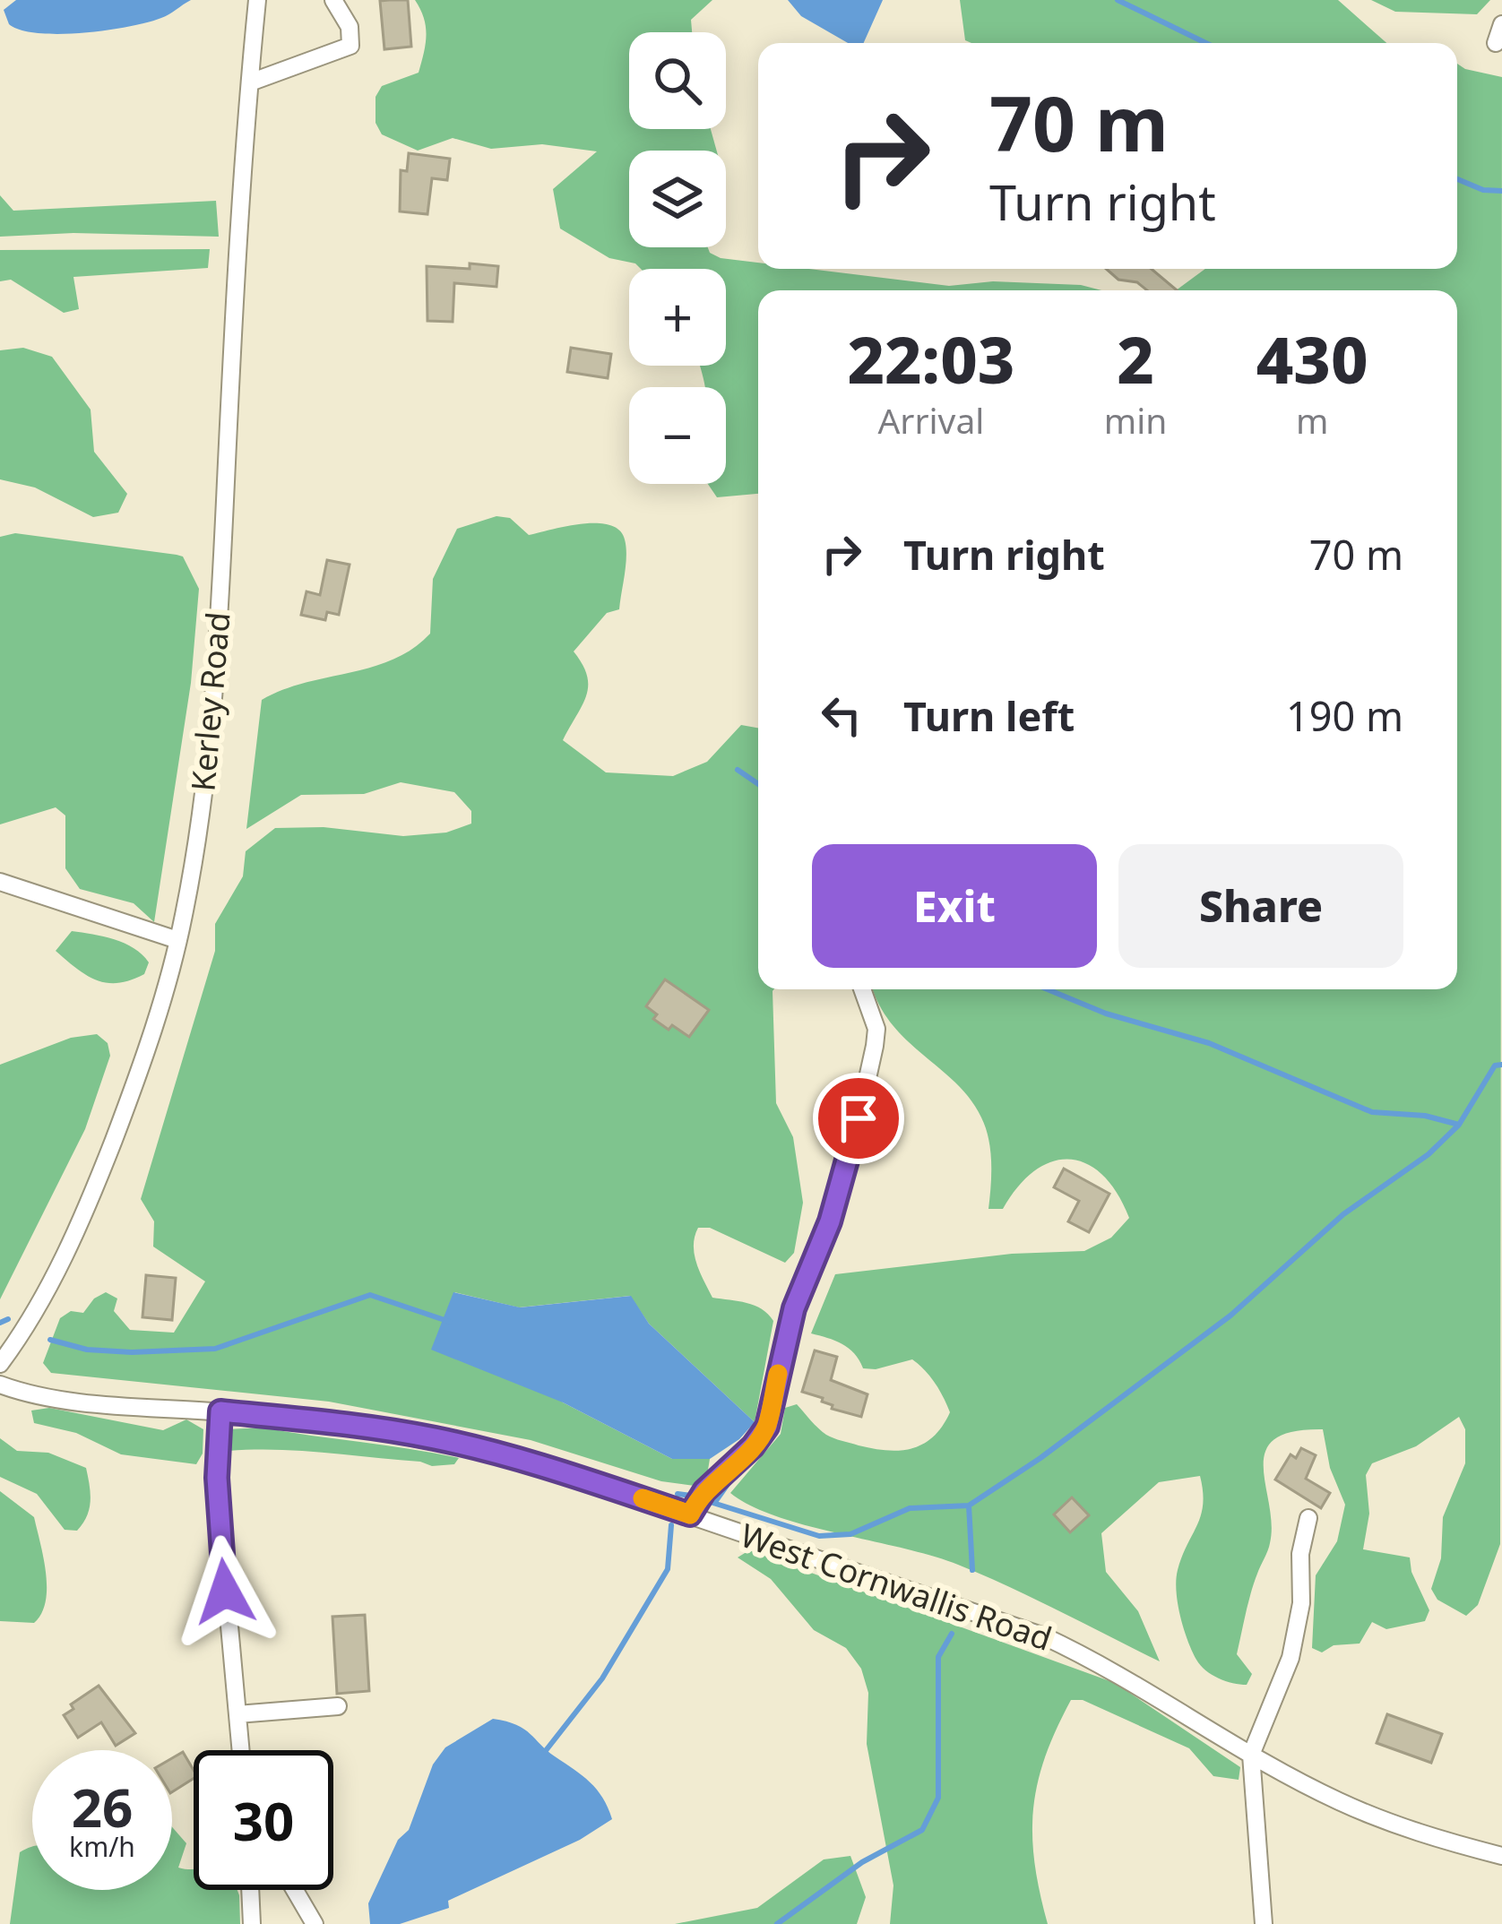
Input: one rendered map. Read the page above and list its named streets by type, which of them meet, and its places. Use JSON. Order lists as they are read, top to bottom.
{
  "streets": {
    "street": ["Kerley Road", "West Cornwallis Road"]
  },
  "page": {
    "map_buttons": ["+", "−"],
    "turn": ["70 m", "Turn right"],
    "eta": [
      "22:03",
      "Arrival",
      "2",
      "min",
      "430",
      "m"
    ],
    "list": [
      {
        "name": "Turn right",
        "value": "70 m"
      },
      {
        "name": "Turn left",
        "value": "190 m"
      }
    ],
    "buttons": ["Exit", "Share"],
    "speed": "26 km/h",
    "limit": "30"
  }
}
